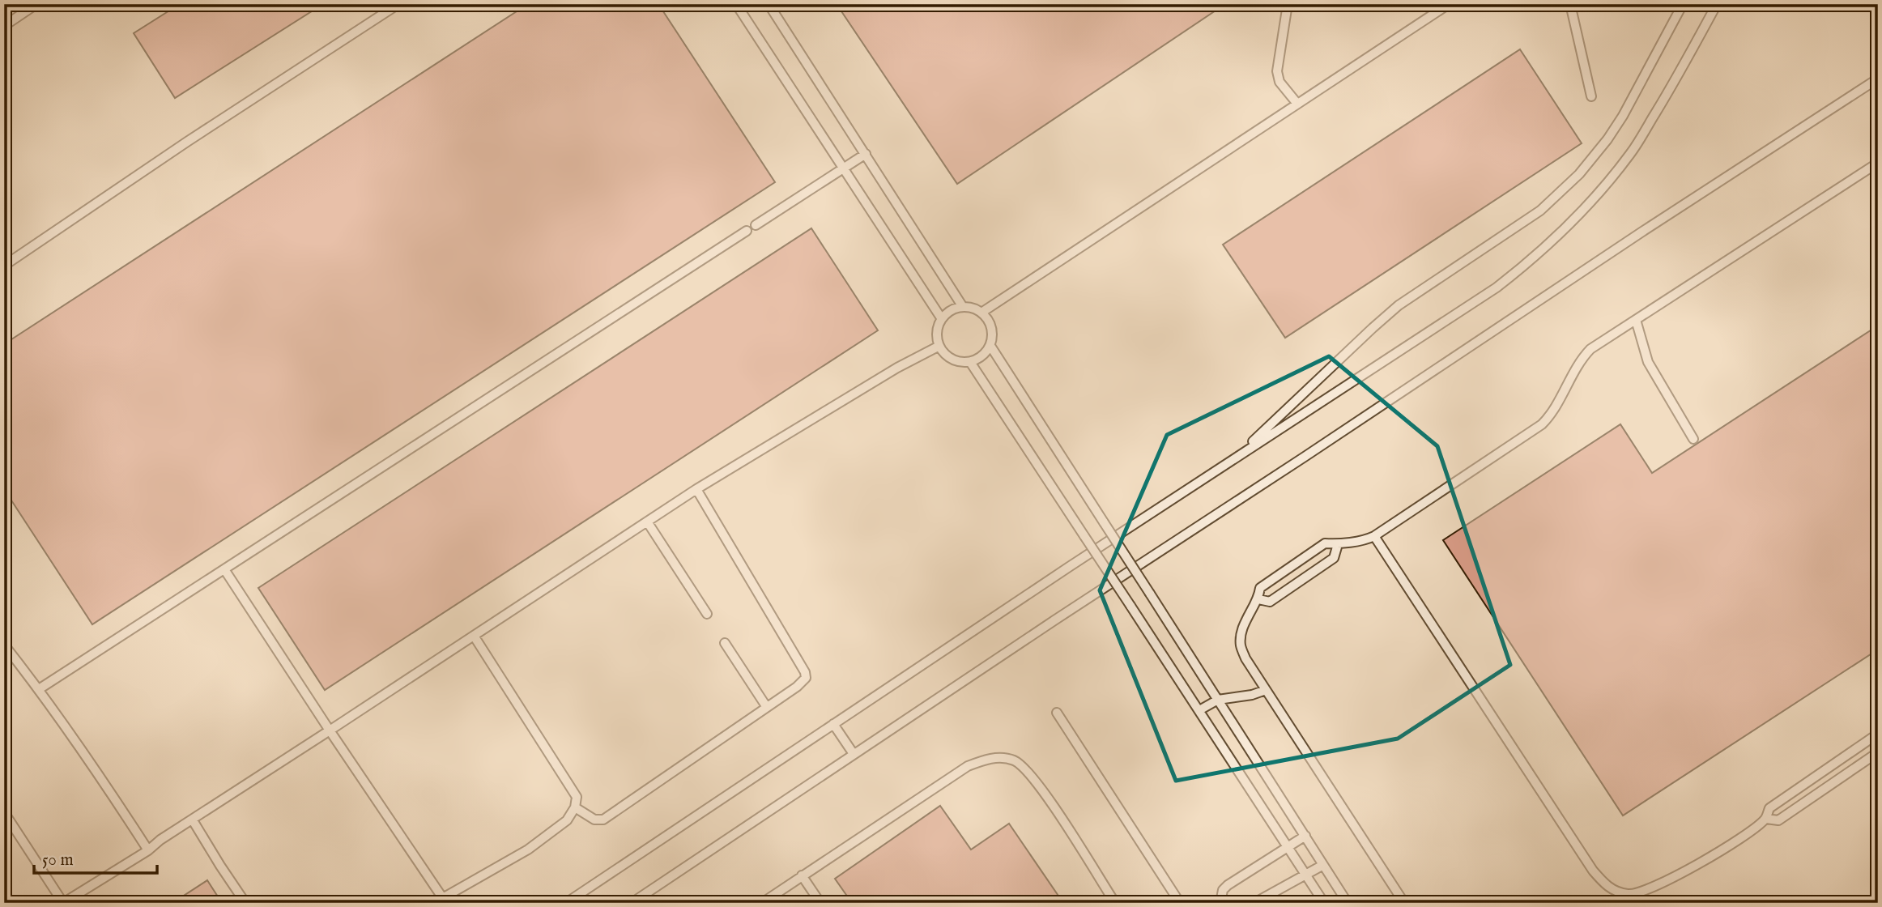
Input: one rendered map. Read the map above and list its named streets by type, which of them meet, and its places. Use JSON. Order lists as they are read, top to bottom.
{
  "scale_bar": "50 m"
}
